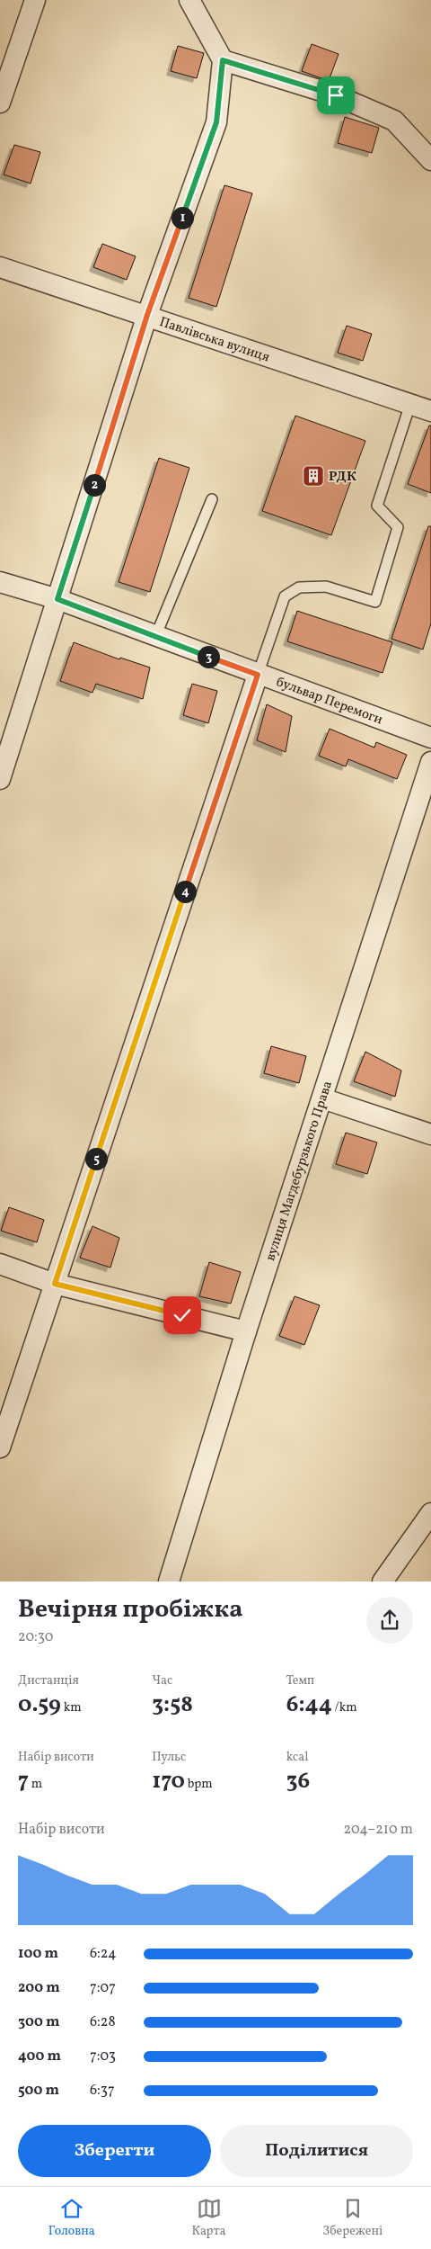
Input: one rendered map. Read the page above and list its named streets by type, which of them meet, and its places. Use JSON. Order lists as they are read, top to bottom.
{
  "streets": {
    "street": ["Павлівська вулиця", "бульвар Перемоги", "вулиця Магдебурзького Права"]
  },
  "places": {
    "building": ["РДК"]
  },
  "page": {
    "pins": [
      "1",
      "2",
      "3",
      "4",
      "5"
    ],
    "heading": ["Вечірня пробіжка", "20:30"],
    "stats": [
      ["Дистанція", "0.59 km"],
      ["Час", "3:58"],
      ["Темп", "6:44 /km"],
      ["Набір висоти", "7 m"],
      ["Пульс", "170 bpm"],
      ["kcal", "36"]
    ],
    "chart": ["Набір висоти", "204–210 m"],
    "list": [
      {
        "name": "100 m",
        "note": "6:24"
      },
      {
        "name": "200 m",
        "note": "7:07"
      },
      {
        "name": "300 m",
        "note": "6:28"
      },
      {
        "name": "400 m",
        "note": "7:03"
      },
      {
        "name": "500 m",
        "note": "6:37"
      }
    ],
    "buttons": ["Зберегти", "Поділитися"],
    "tabs": ["Головна", "Карта", "Збережені"]
  }
}
